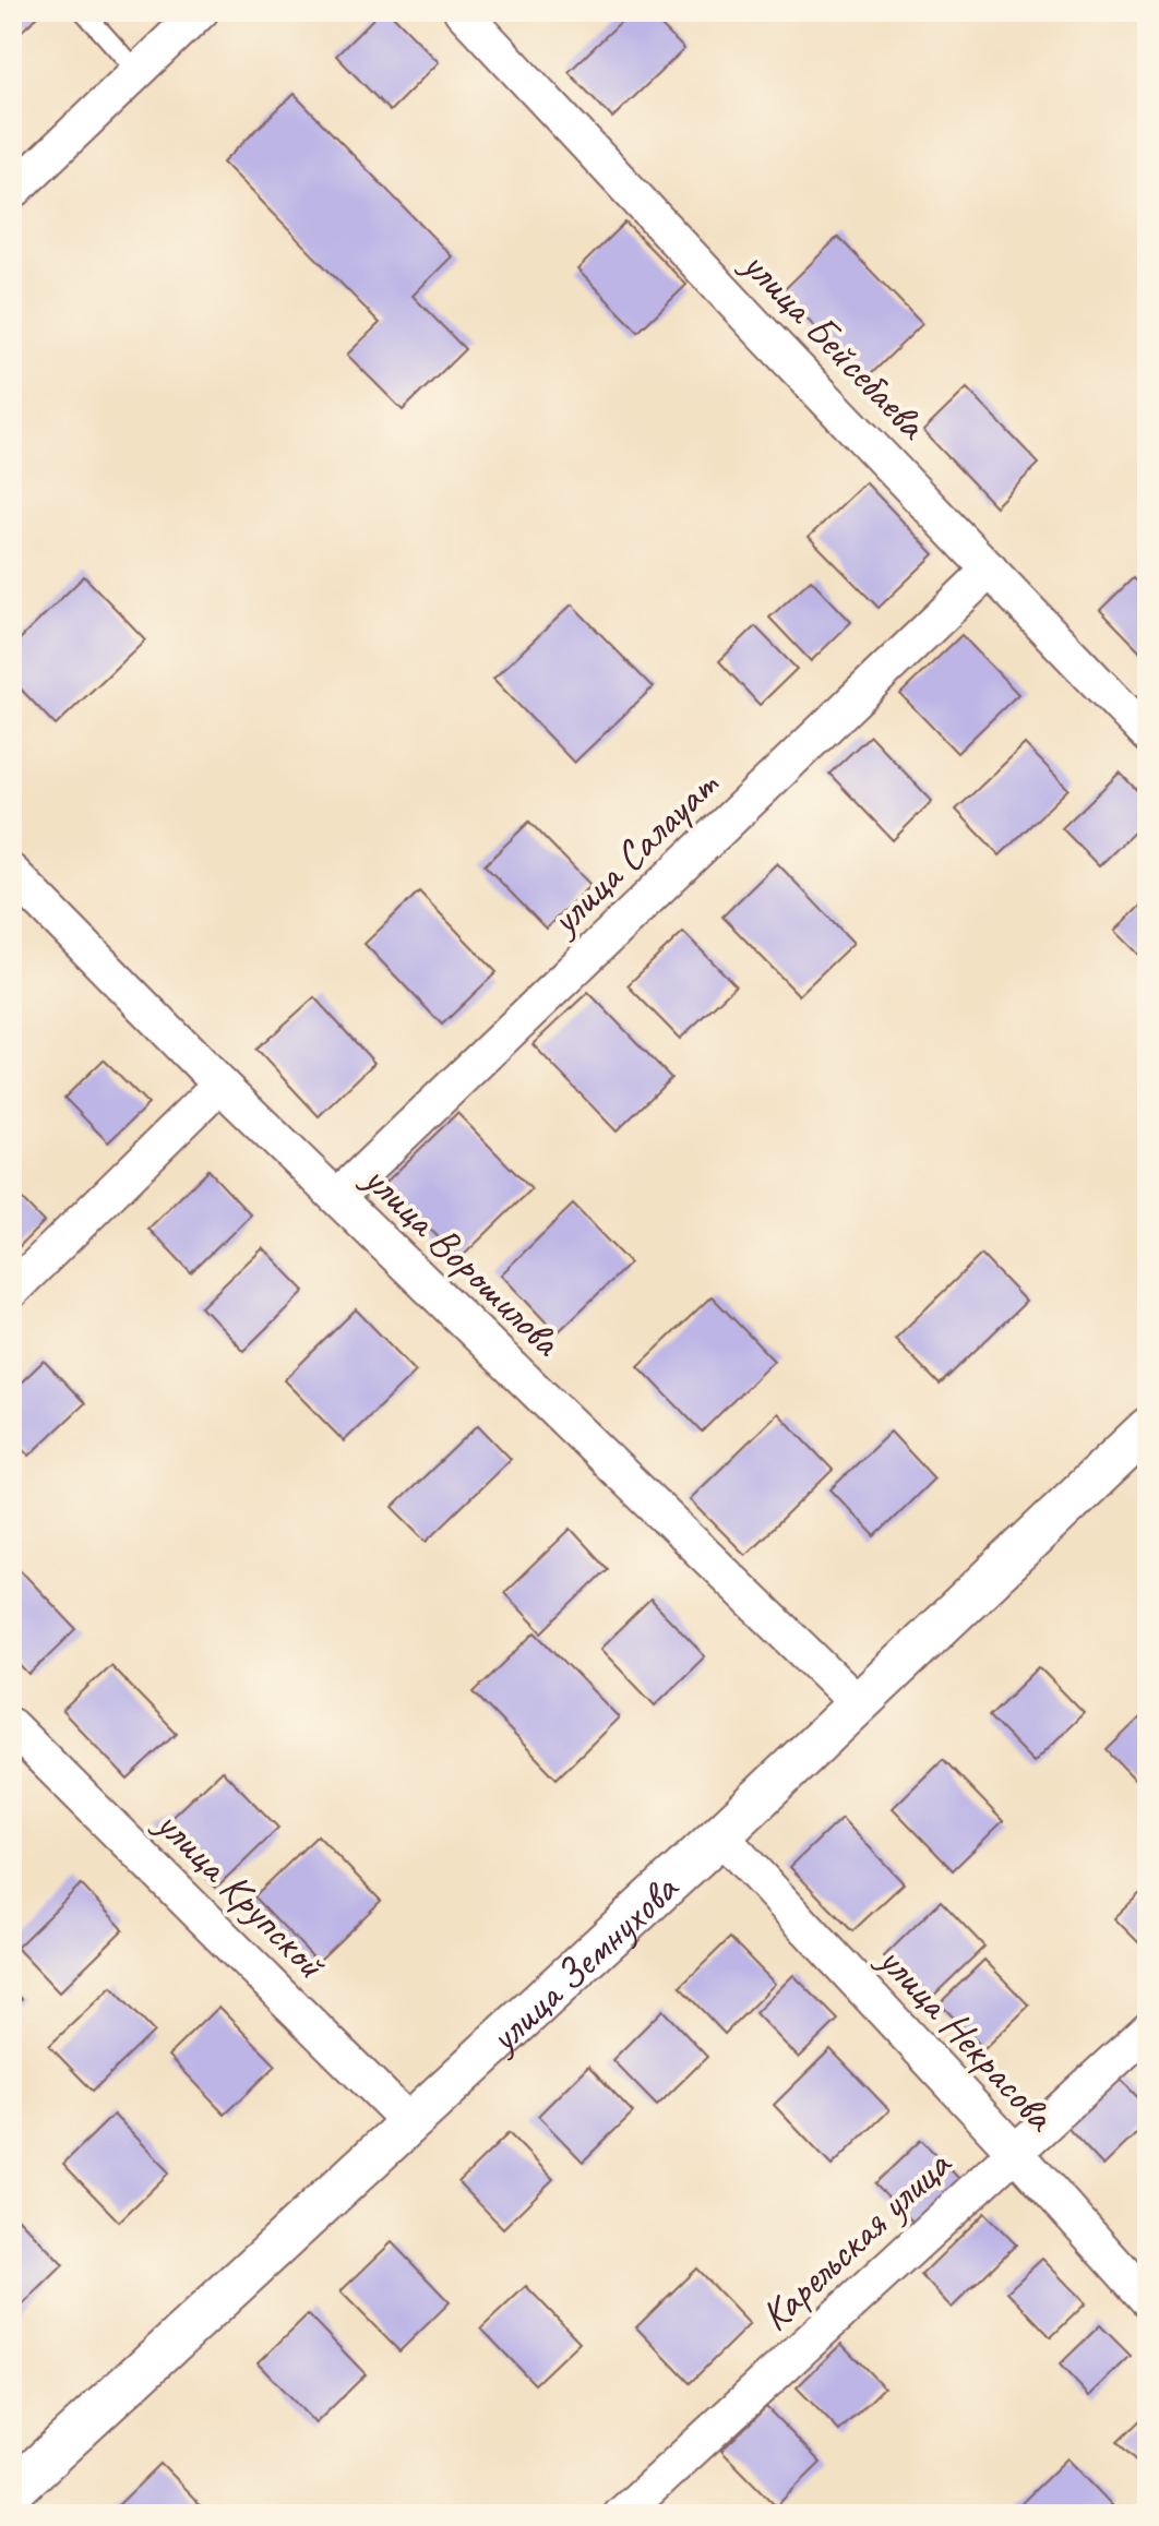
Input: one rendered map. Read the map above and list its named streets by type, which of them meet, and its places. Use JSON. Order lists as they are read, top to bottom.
{
  "streets": {
    "street": [
      "улица Бейсебаева",
      "улица Салауат",
      "улица Ворошилова",
      "улица Крупской",
      "улица Земнухова",
      "улица Некрасова",
      "Карельская улица"
    ]
  },
  "crossings": [
    ["улица Бейсебаева", "улица Салауат"],
    ["улица Салауат", "улица Ворошилова"],
    ["улица Ворошилова", "улица Земнухова"],
    ["улица Крупской", "улица Земнухова"],
    ["улица Земнухова", "улица Некрасова"],
    ["улица Некрасова", "Карельская улица"]
  ]
}
